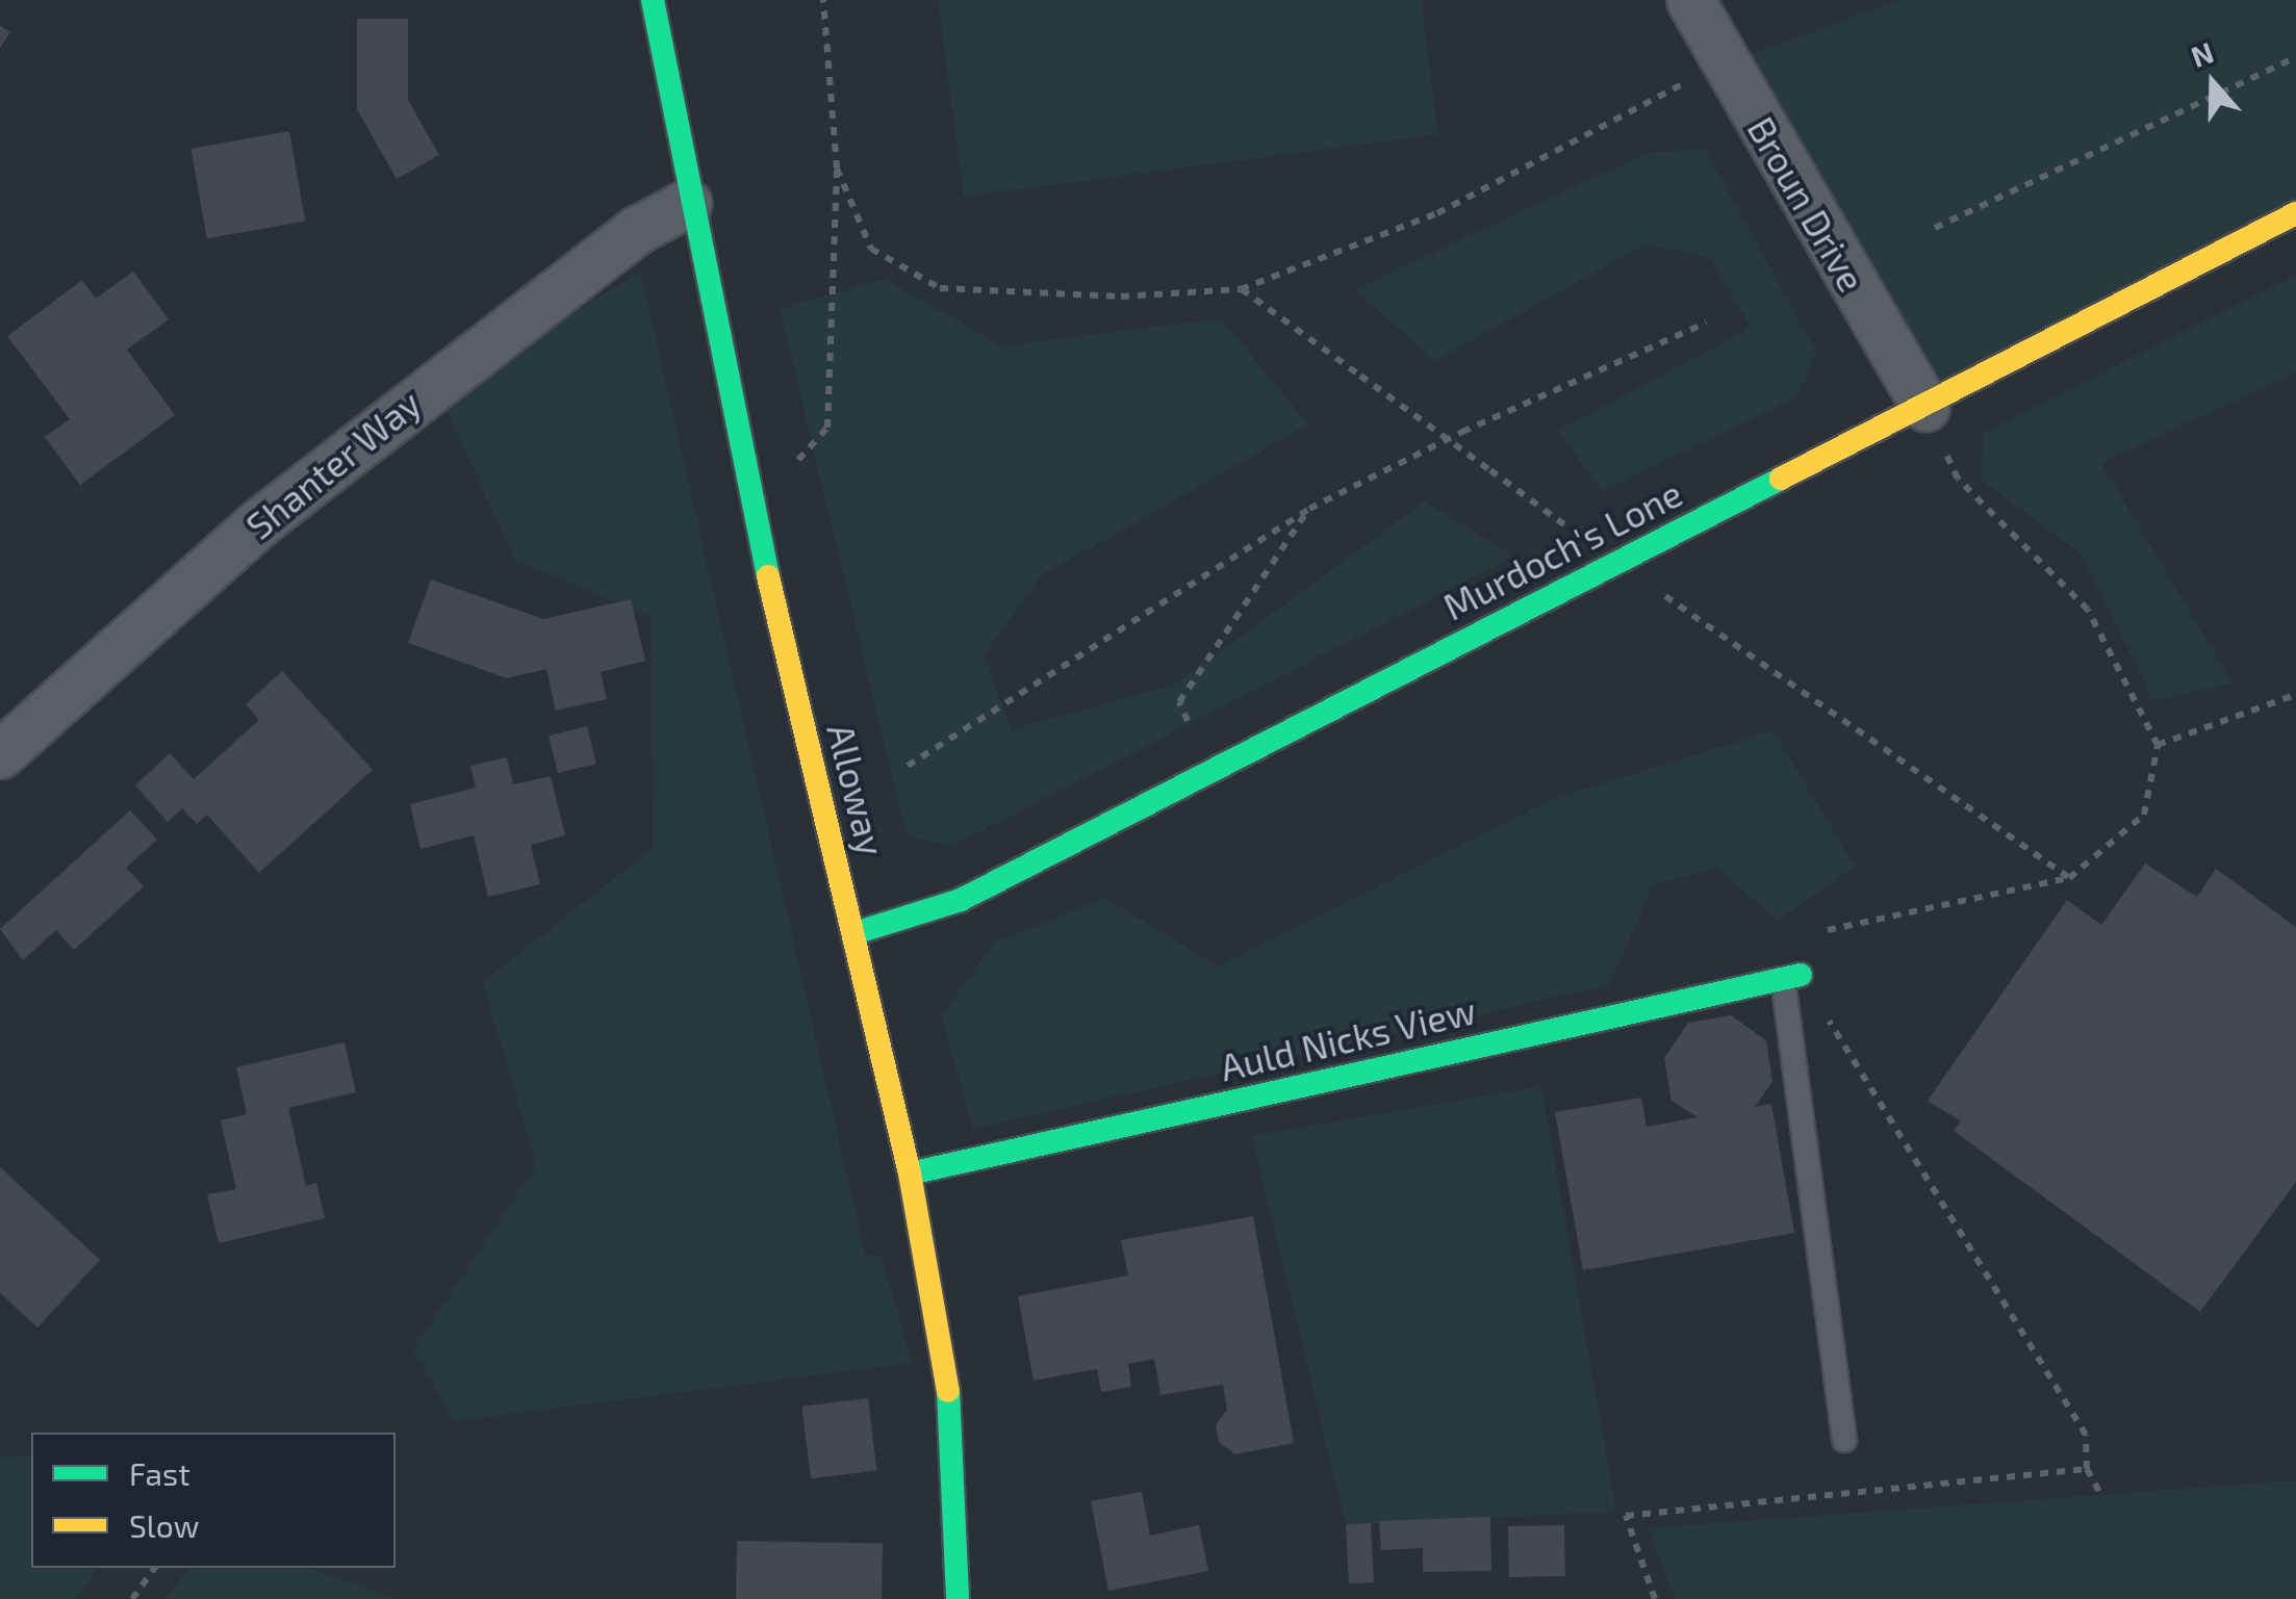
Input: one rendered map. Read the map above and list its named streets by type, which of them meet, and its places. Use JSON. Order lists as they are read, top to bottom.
{
  "streets": {
    "street": [
      "Broun Drive",
      "Shanter Way",
      "Murdoch's Lone",
      "Alloway",
      "Auld Nicks View"
    ]
  },
  "crossings": [
    ["Broun Drive", "Murdoch's Lone"],
    ["Shanter Way", "Alloway"],
    ["Murdoch's Lone", "Alloway"],
    ["Alloway", "Auld Nicks View"]
  ],
  "legend": ["Fast", "Slow"],
  "north": "top"
}
